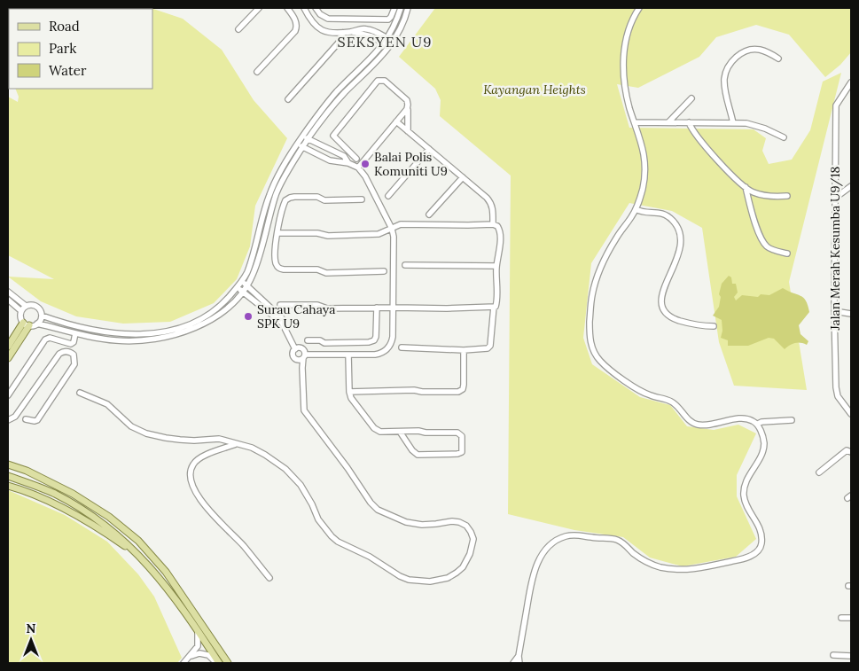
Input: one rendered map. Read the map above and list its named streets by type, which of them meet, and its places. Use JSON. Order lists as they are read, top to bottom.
{
  "streets": {
    "street": ["Jalan Merah Kesumba U9/18"]
  },
  "districts": ["SEKSYEN U9"],
  "parks": ["Kayangan Heights"],
  "places": ["Balai Polis Komuniti U9", "Surau Cahaya SPK U9"],
  "legend": ["Road", "Park", "Water"],
  "north": "top"
}
